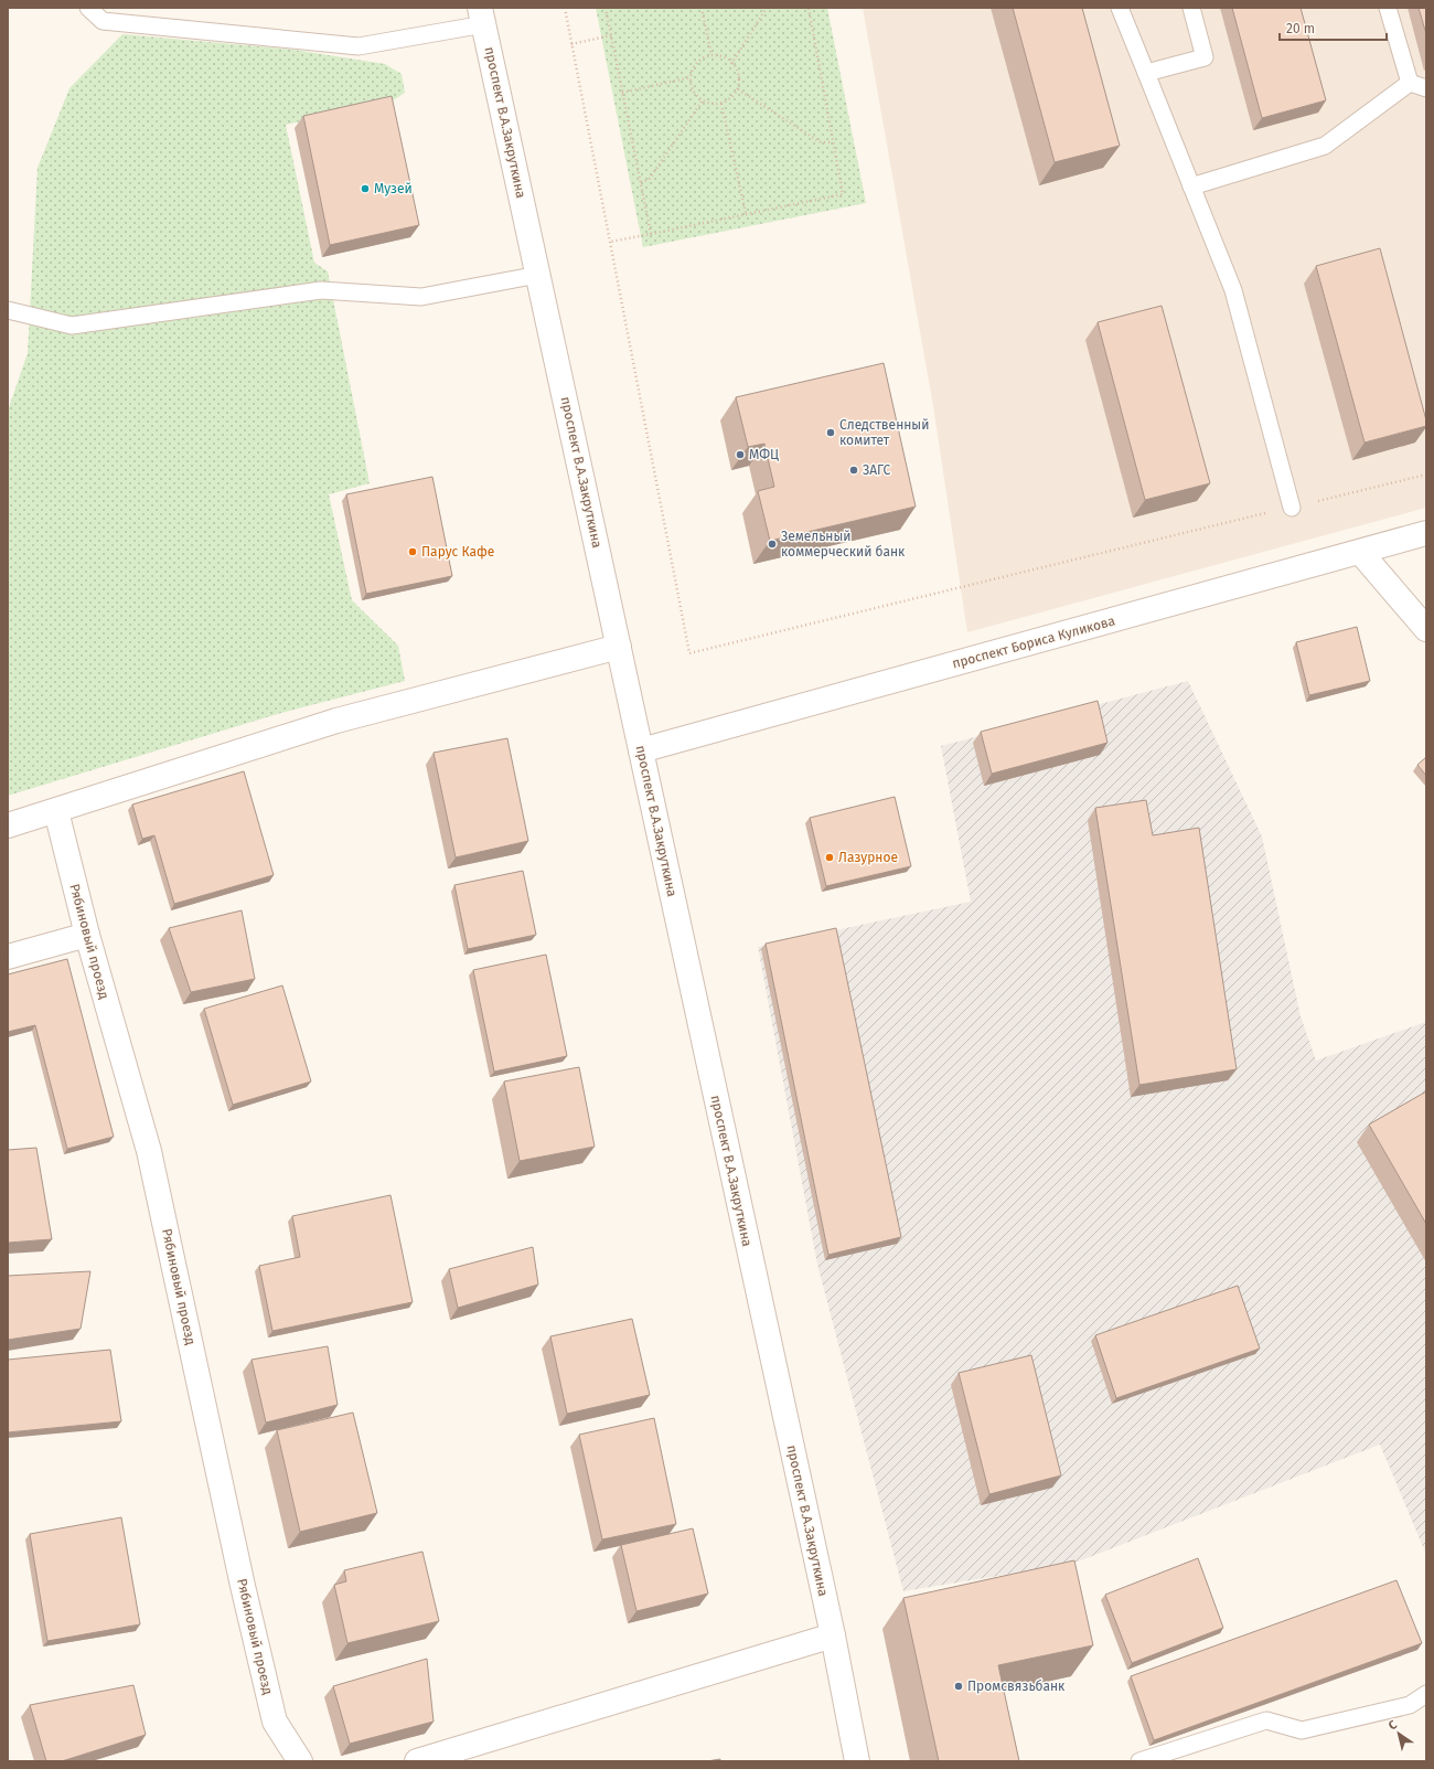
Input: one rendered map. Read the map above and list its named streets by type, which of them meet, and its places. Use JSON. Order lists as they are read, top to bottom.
{
  "streets": {
    "street": ["проспект В.А.Закруткина", "проспект Бориса Куликова", "Рябиновый проезд"]
  },
  "crossings": [
    ["проспект В.А.Закруткина", "проспект Бориса Куликова"]
  ],
  "places": [
    "Музей",
    "Следственный комитет",
    "МФЦ",
    "ЗАГС",
    "Земельный коммерческий банк",
    "Парус Кафе",
    "Лазурное",
    "Промсвязьбанк"
  ],
  "scale_bar": "20 m",
  "north": "top left"
}
